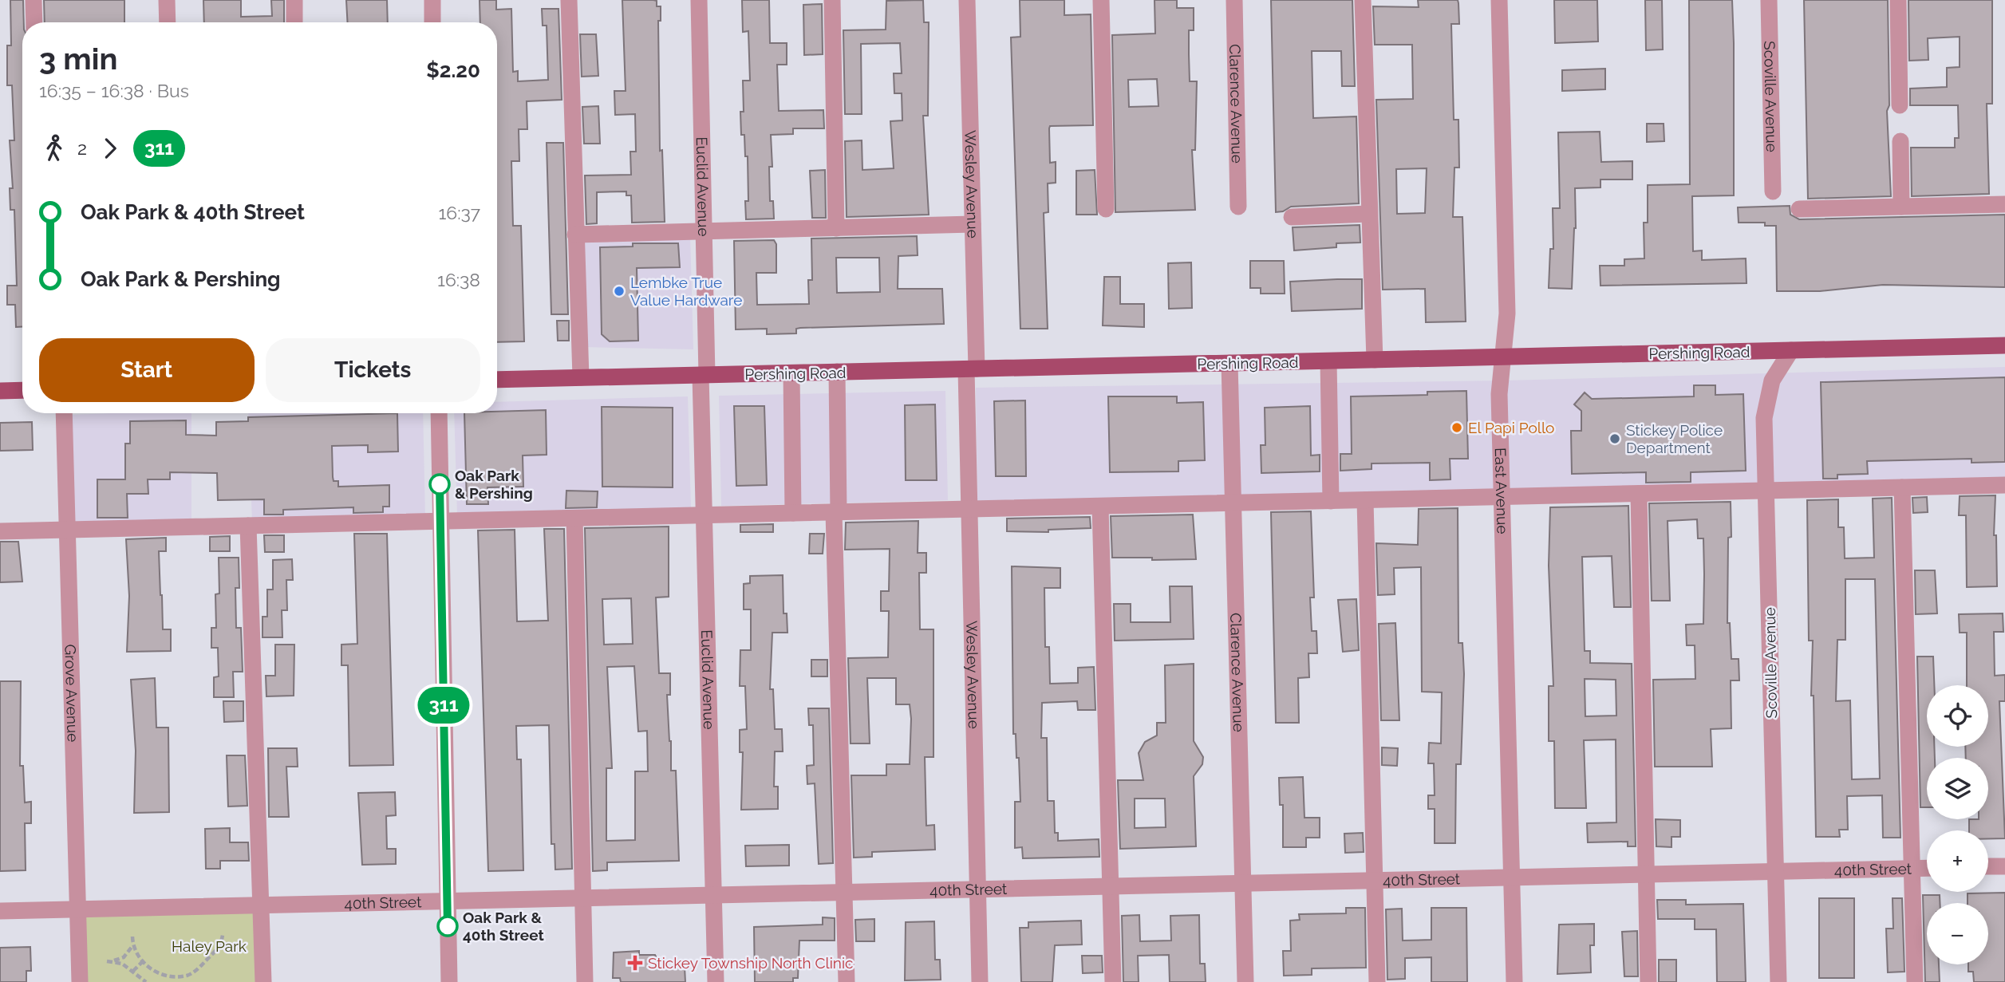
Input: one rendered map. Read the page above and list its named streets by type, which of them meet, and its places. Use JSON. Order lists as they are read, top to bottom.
{
  "streets": {
    "main road": ["Pershing Road"],
    "street": [
      "Scoville Avenue",
      "Clarence Avenue",
      "Wesley Avenue",
      "Euclid Avenue",
      "East Avenue",
      "Grove Avenue",
      "40th Street"
    ]
  },
  "crossings": [
    ["Scoville Avenue", "Pershing Road"],
    ["Scoville Avenue", "40th Street"],
    ["Clarence Avenue", "Pershing Road"],
    ["Clarence Avenue", "40th Street"],
    ["Wesley Avenue", "Pershing Road"],
    ["Wesley Avenue", "40th Street"],
    ["Euclid Avenue", "Pershing Road"],
    ["Euclid Avenue", "40th Street"],
    ["Pershing Road", "East Avenue"],
    ["East Avenue", "40th Street"],
    ["Grove Avenue", "40th Street"]
  ],
  "parks": ["Haley Park"],
  "places": {
    "other": [
      "Lembke True Value Hardware",
      "El Papi Pollo",
      "Stickey Police Department",
      "Oak Park & Pershing",
      "Oak Park & 40th Street"
    ],
    "health": ["Stickey Township North Clinic"]
  },
  "lines": ["bus line 311"],
  "page": {
    "on_map": "311",
    "heading": ["3 min", "16:35 – 16:38 · Bus", "$2.20"],
    "legs": ["2", "311"],
    "list": [
      {
        "name": "Oak Park & 40th Street",
        "value": "16:37"
      },
      {
        "name": "Oak Park & Pershing",
        "value": "16:38"
      }
    ],
    "buttons": ["Start", "Tickets"],
    "map_buttons": ["+", "−"]
  }
}
